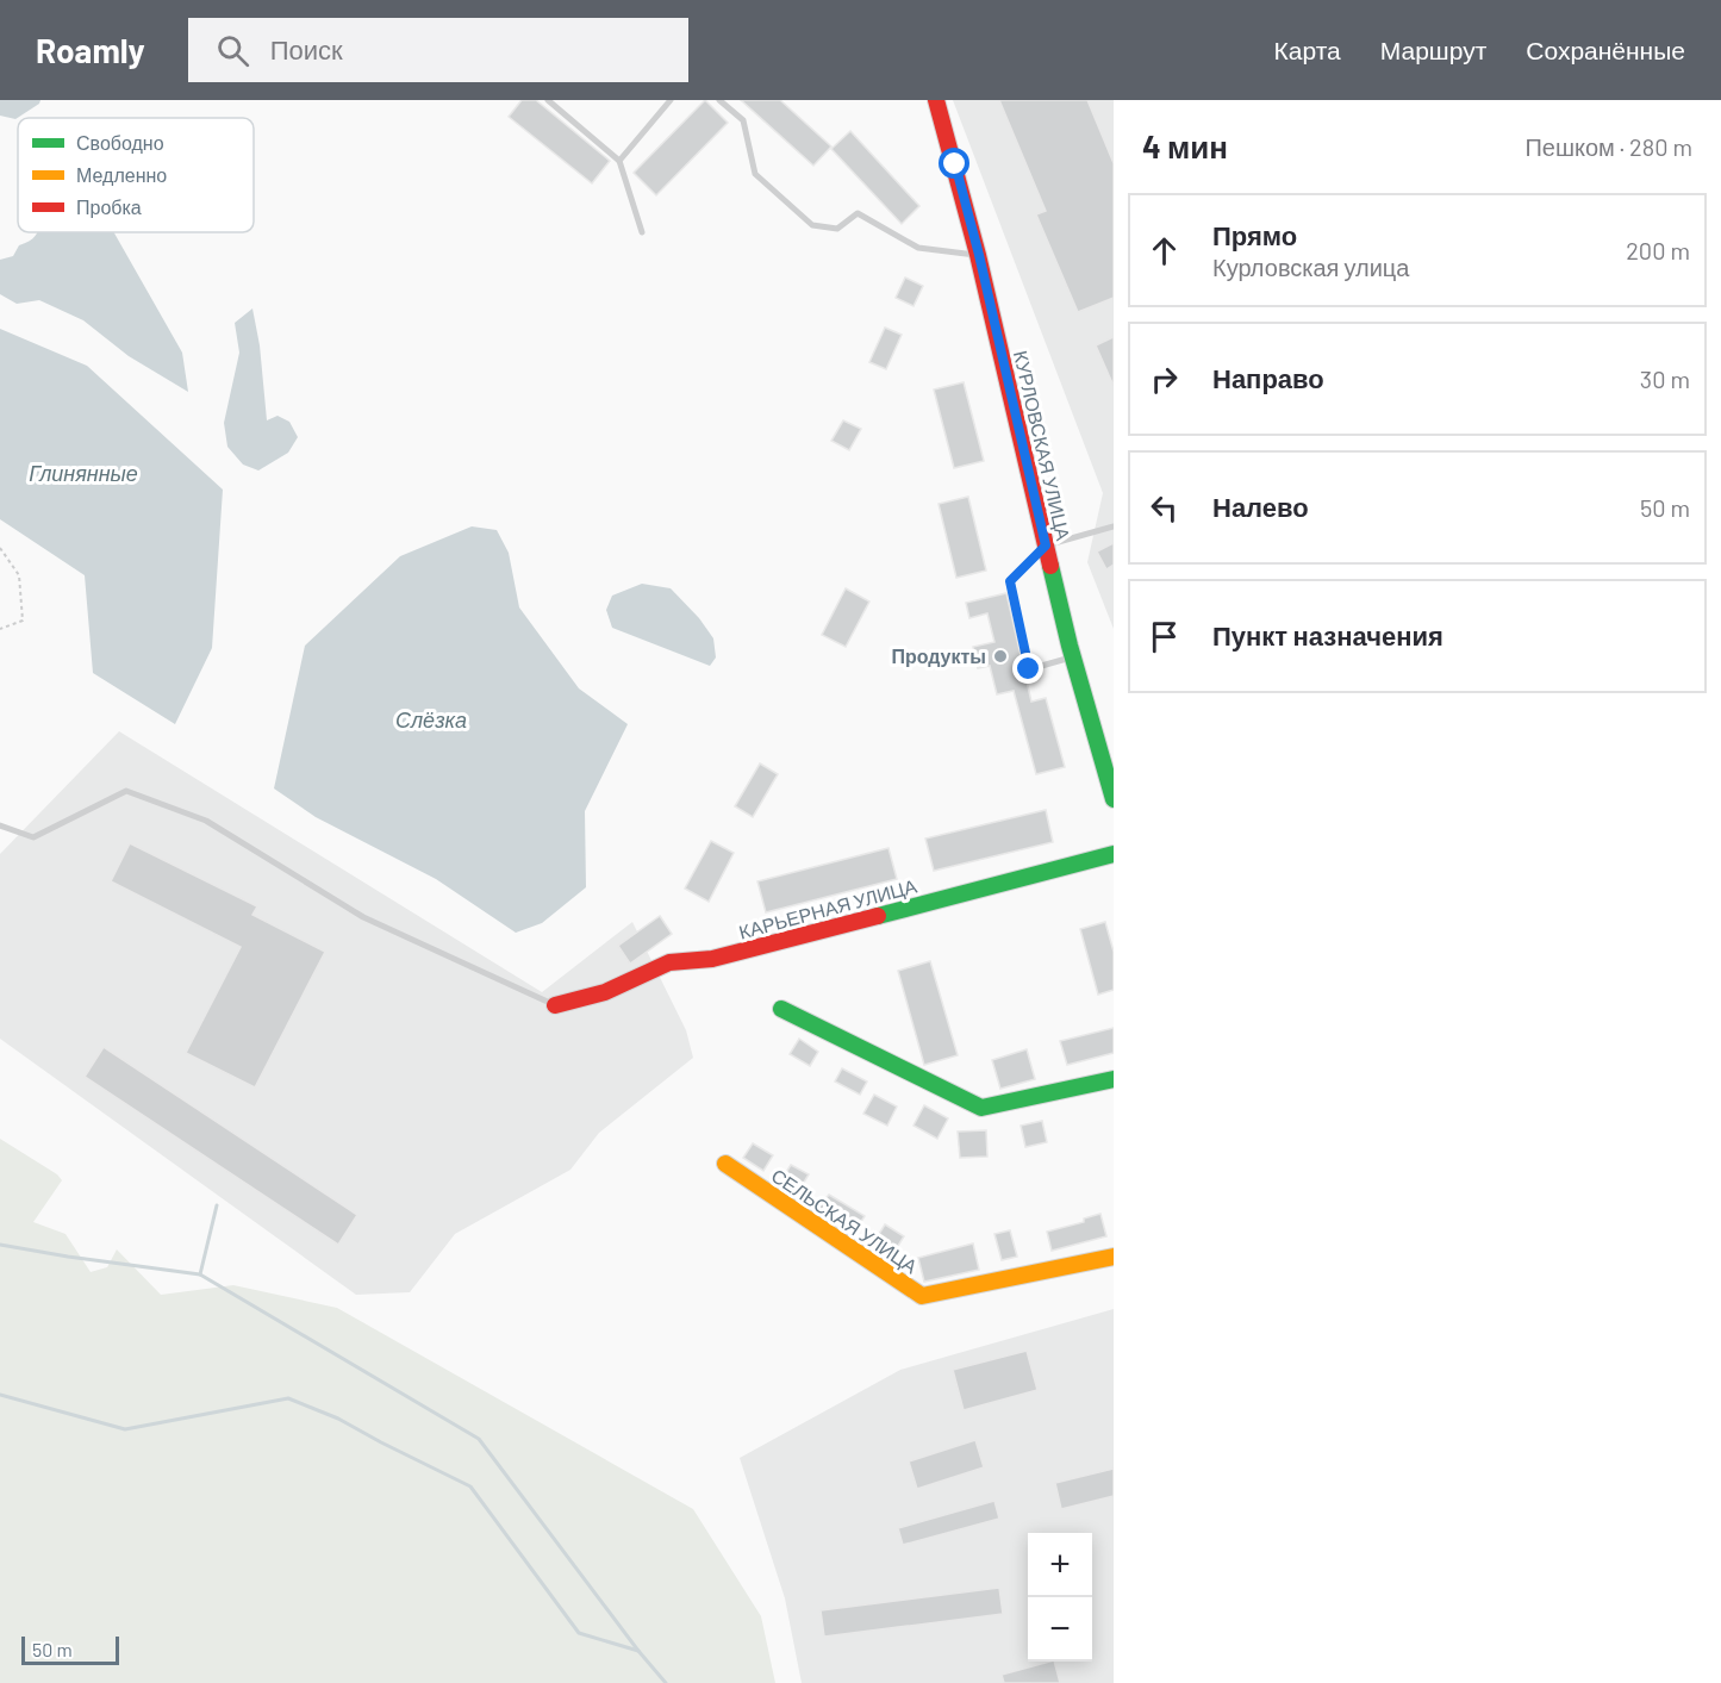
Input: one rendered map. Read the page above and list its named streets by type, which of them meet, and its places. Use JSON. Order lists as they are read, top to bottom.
{
  "streets": {
    "street": ["КУРЛОВСКАЯ УЛИЦА", "КАРЬЕРНАЯ УЛИЦА", "СЕЛЬСКАЯ УЛИЦА"]
  },
  "water": ["Глинянные", "Слёзка"],
  "places": ["Продукты"],
  "legend": ["Свободно", "Медленно", "Пробка"],
  "scale_bar": "50 m",
  "page": {
    "header": "Roamly",
    "search": "Поиск",
    "nav": ["Карта", "Маршрут", "Сохранённые"],
    "heading": ["4 мин", "Пешком · 280 m"],
    "list": [
      ["Прямо", "Курловская улица", "200 m"],
      ["Направо", "30 m"],
      ["Налево", "50 m"],
      "Пункт назначения"
    ],
    "map_buttons": ["+", "−"],
    "scale": "50 m"
  }
}
